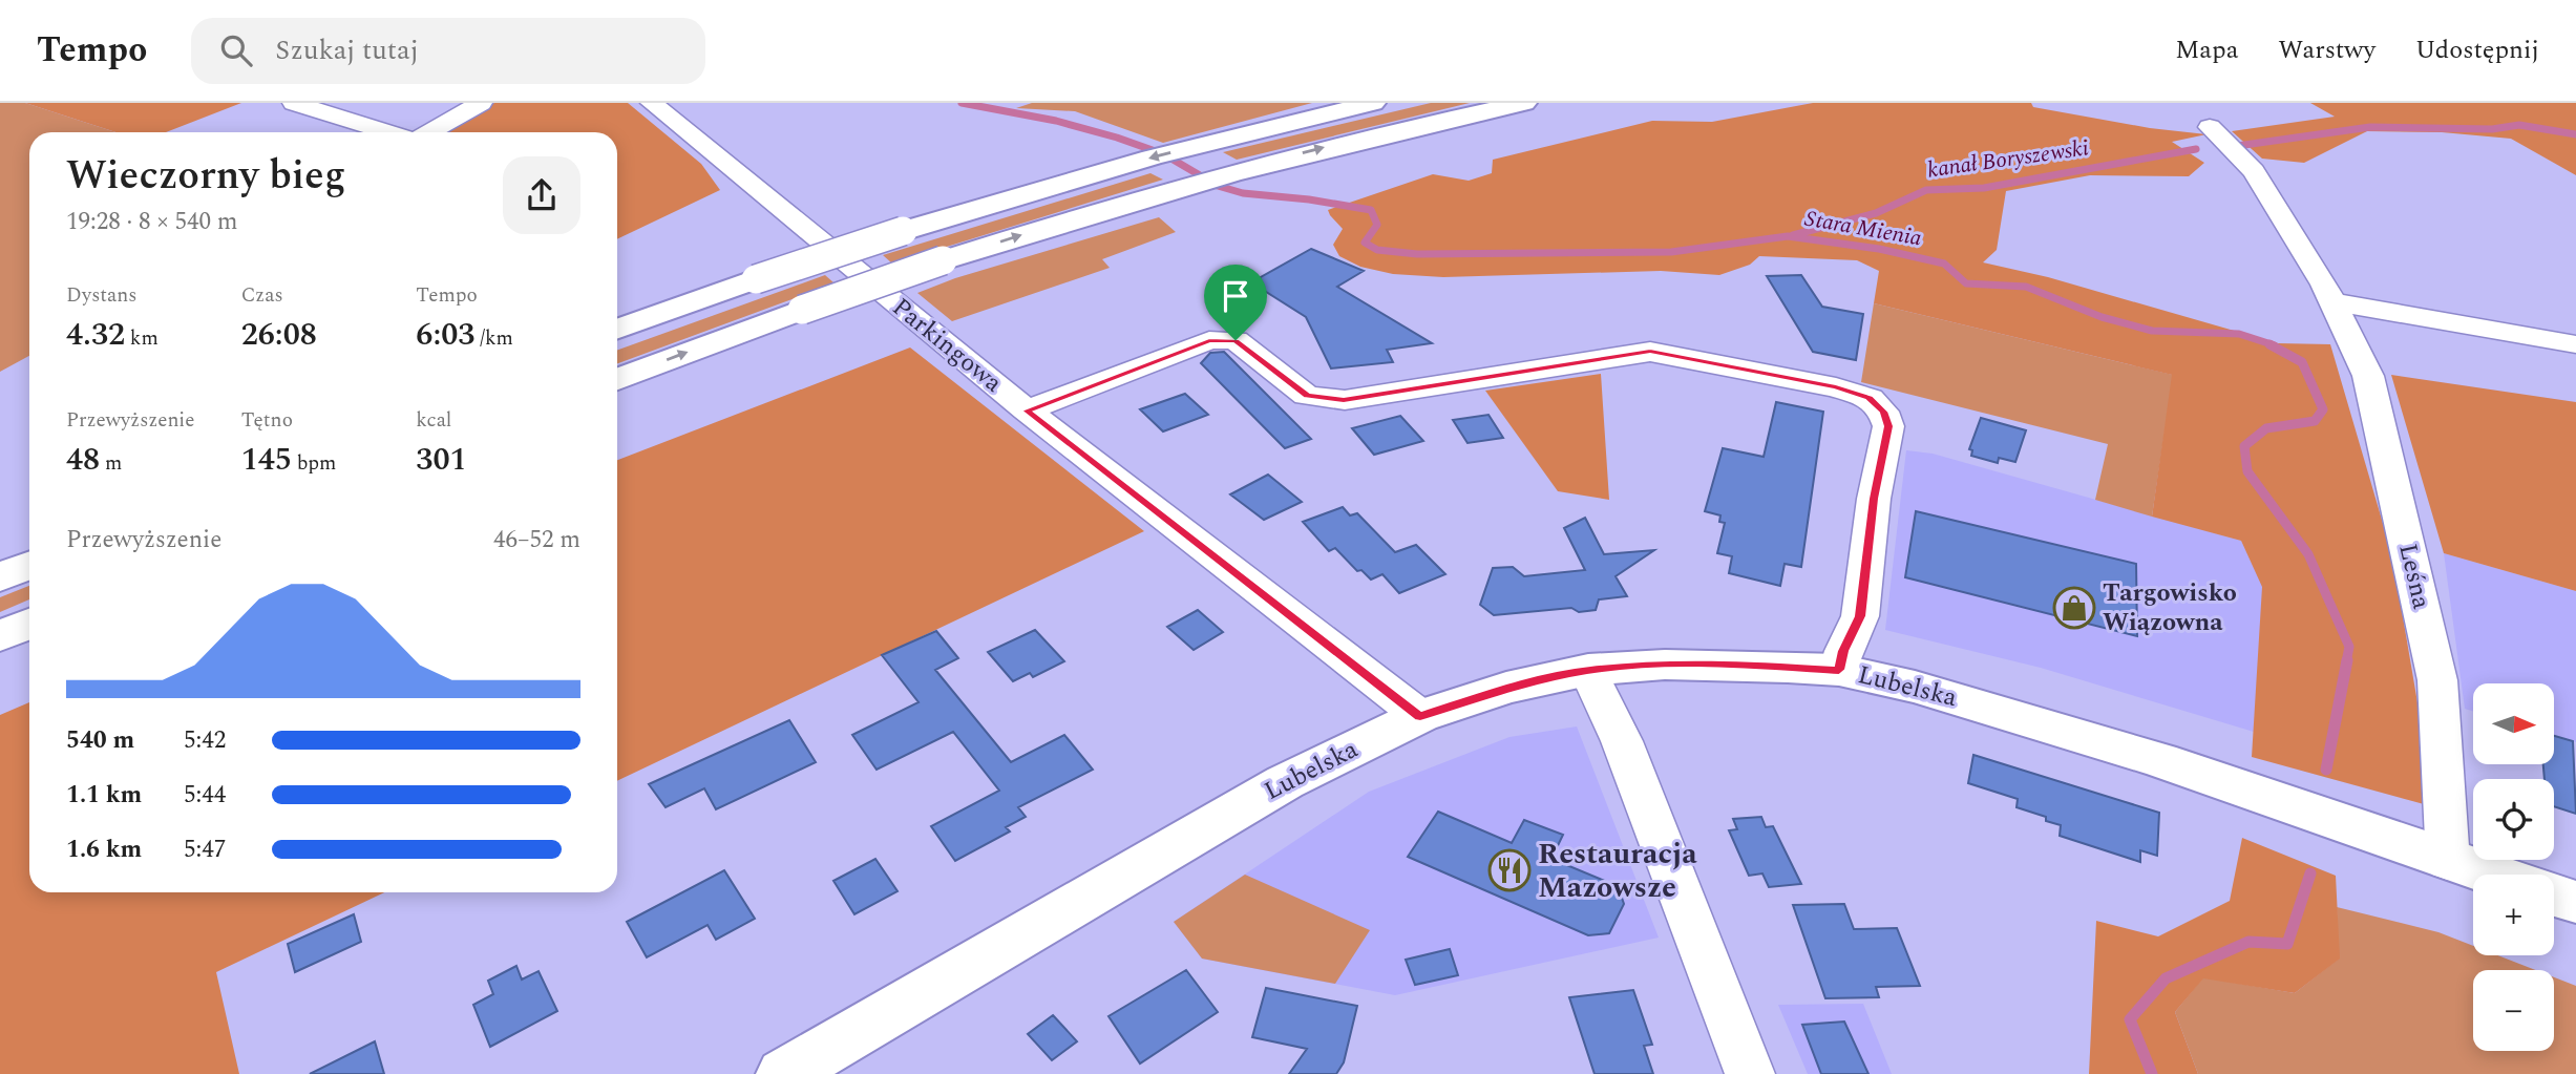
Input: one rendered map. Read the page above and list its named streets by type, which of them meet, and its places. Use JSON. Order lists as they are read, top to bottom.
{
  "streets": {
    "main road": ["Lubelska"],
    "street": ["Parkingowa", "Leśna"]
  },
  "crossings": [
    ["Parkingowa", "Lubelska"],
    ["Leśna", "Lubelska"]
  ],
  "water": ["kanał Boryszewski", "Stara Mienia"],
  "places": {
    "shop": ["Targowisko Wiązowna"],
    "restaurant": ["Restauracja Mazowsze"]
  },
  "north": "right",
  "page": {
    "header": "Tempo",
    "search": "Szukaj tutaj",
    "nav": ["Mapa", "Warstwy", "Udostępnij"],
    "heading": ["Wieczorny bieg", "19:28 · 8 × 540 m"],
    "stats": [
      ["Dystans", "4.32 km"],
      ["Czas", "26:08"],
      ["Tempo", "6:03 /km"],
      ["Przewyższenie", "48 m"],
      ["Tętno", "145 bpm"],
      ["kcal", "301"]
    ],
    "chart": ["Przewyższenie", "46–52 m"],
    "map_buttons": ["+", "−"],
    "list": [
      {
        "name": "540 m",
        "note": "5:42"
      },
      {
        "name": "1.1 km",
        "note": "5:44"
      },
      {
        "name": "1.6 km",
        "note": "5:47"
      }
    ]
  }
}
